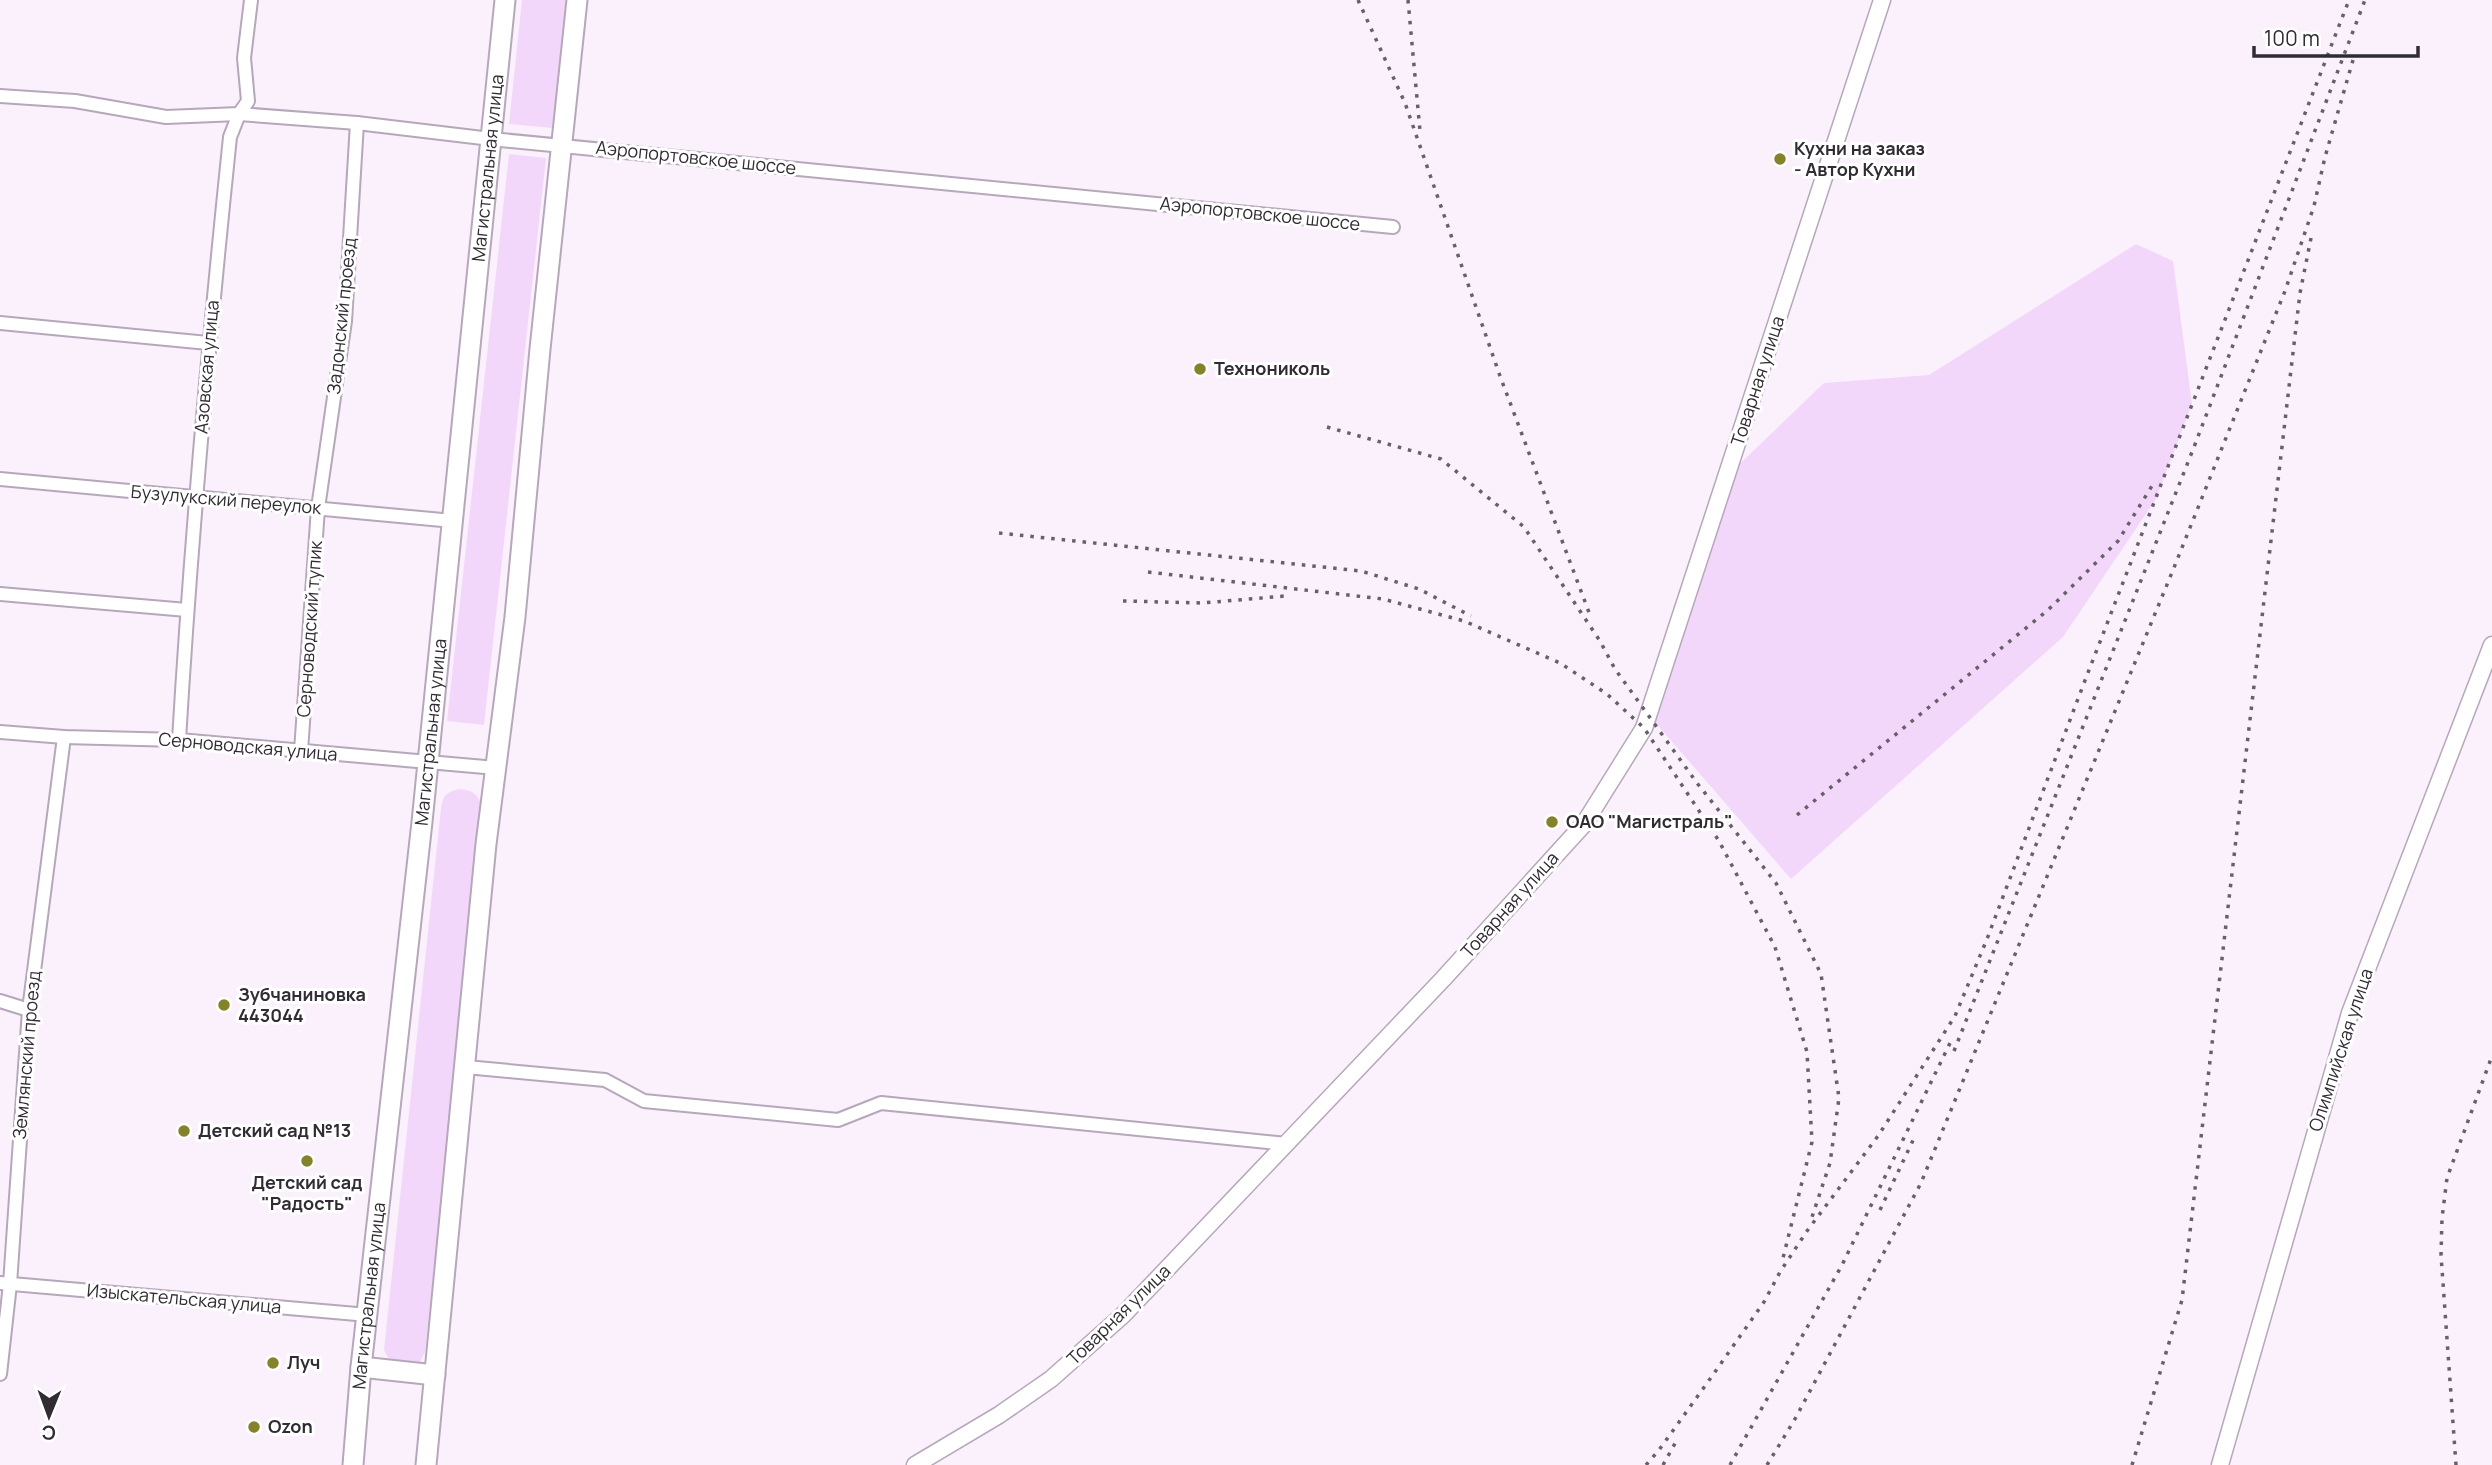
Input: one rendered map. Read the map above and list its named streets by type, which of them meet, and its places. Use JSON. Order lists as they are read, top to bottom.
{
  "streets": {
    "main road": ["Магистральная улица"],
    "street": [
      "Аэропортовское шоссе",
      "Задонский проезд",
      "Азовская улица",
      "Товарная улица",
      "Бузулукский переулок",
      "Серноводский тупик",
      "Серноводская улица",
      "Олимпийская улица",
      "Землянский проезд",
      "Изыскательская улица"
    ]
  },
  "crossings": [
    ["Аэропортовское шоссе", "Магистральная улица"],
    ["Аэропортовское шоссе", "Задонский проезд"],
    ["Аэропортовское шоссе", "Азовская улица"],
    ["Магистральная улица", "Бузулукский переулок"],
    ["Магистральная улица", "Серноводская улица"],
    ["Магистральная улица", "Изыскательская улица"],
    ["Задонский проезд", "Бузулукский переулок"],
    ["Задонский проезд", "Серноводский тупик"],
    ["Азовская улица", "Бузулукский переулок"],
    ["Азовская улица", "Серноводская улица"],
    ["Бузулукский переулок", "Серноводский тупик"],
    ["Серноводский тупик", "Серноводская улица"],
    ["Серноводская улица", "Землянский проезд"],
    ["Землянский проезд", "Изыскательская улица"]
  ],
  "places": [
    "Кухни на заказ - Автор Кухни",
    "Технониколь",
    "ОАО \"Магистраль\"",
    "Зубчаниновка 443044",
    "Детский сад №13",
    "Детский сад \"Радость\"",
    "Луч",
    "Ozon"
  ],
  "scale_bar": "100 m",
  "north": "bottom"
}
